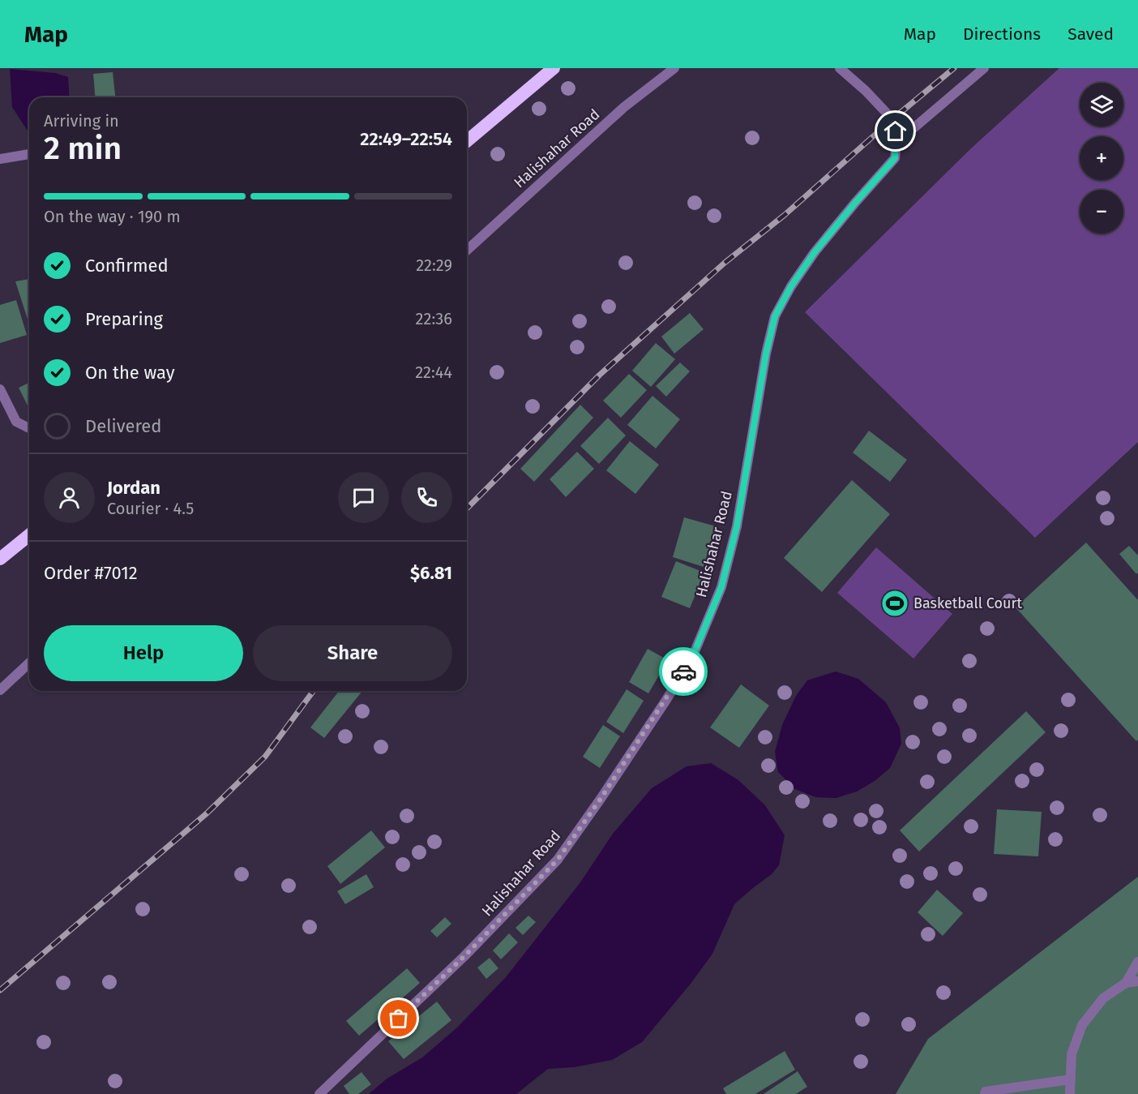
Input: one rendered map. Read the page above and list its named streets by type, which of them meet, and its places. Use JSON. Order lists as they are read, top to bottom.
{
  "streets": {
    "street": ["Halishahar Road"]
  },
  "places": {
    "sports": ["Basketball Court"]
  },
  "page": {
    "header": "Map",
    "nav": ["Map", "Directions", "Saved"],
    "map_buttons": ["+", "−"],
    "heading": ["2 min", "Arriving in", "22:49–22:54"],
    "panel": [
      "Jordan",
      "Courier · 4.5",
      "Order #7012",
      "$6.81"
    ],
    "bar": "On the way · 190 m",
    "list": [
      ["Confirmed", "22:29"],
      ["Preparing", "22:36"],
      ["On the way", "22:44"],
      "Delivered"
    ],
    "buttons": ["Help", "Share"]
  }
}
